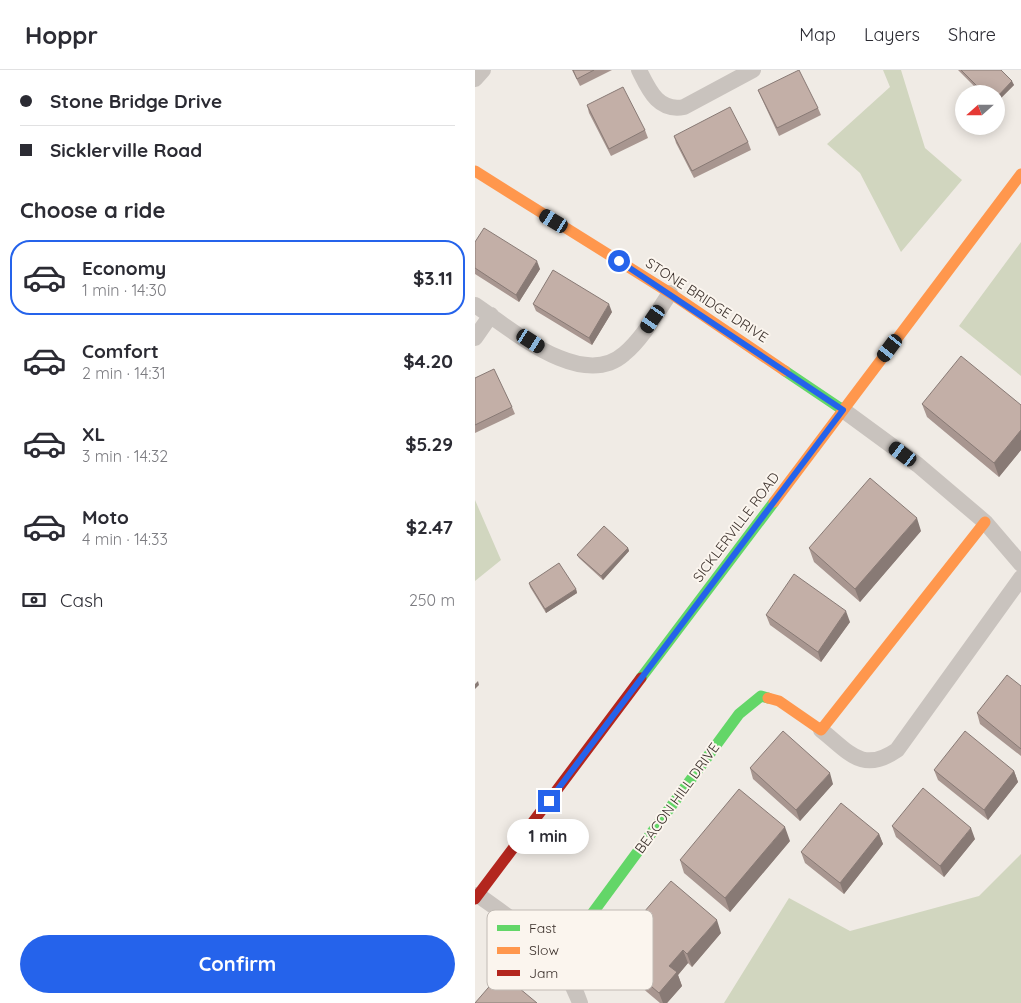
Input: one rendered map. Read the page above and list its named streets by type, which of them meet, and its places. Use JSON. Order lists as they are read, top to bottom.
{
  "streets": {
    "street": ["STONE BRIDGE DRIVE", "SICKLERVILLE ROAD", "BEACON HILL DRIVE"]
  },
  "crossings": [
    ["STONE BRIDGE DRIVE", "SICKLERVILLE ROAD"]
  ],
  "legend": ["Fast", "Slow", "Jam"],
  "north": "left",
  "page": {
    "header": "Hoppr",
    "nav": ["Map", "Layers", "Share"],
    "banner": ["Stone Bridge Drive", "Sicklerville Road"],
    "heading": "Choose a ride",
    "list": [
      {
        "name": "Economy",
        "note": "1 min · 14:30",
        "value": "$3.11"
      },
      {
        "name": "Comfort",
        "note": "2 min · 14:31",
        "value": "$4.20"
      },
      {
        "name": "XL",
        "note": "3 min · 14:32",
        "value": "$5.29"
      },
      {
        "name": "Moto",
        "note": "4 min · 14:33",
        "value": "$2.47"
      }
    ],
    "pay": ["Cash", "250 m"],
    "bubble": "1 min",
    "buttons": "Confirm"
  }
}
